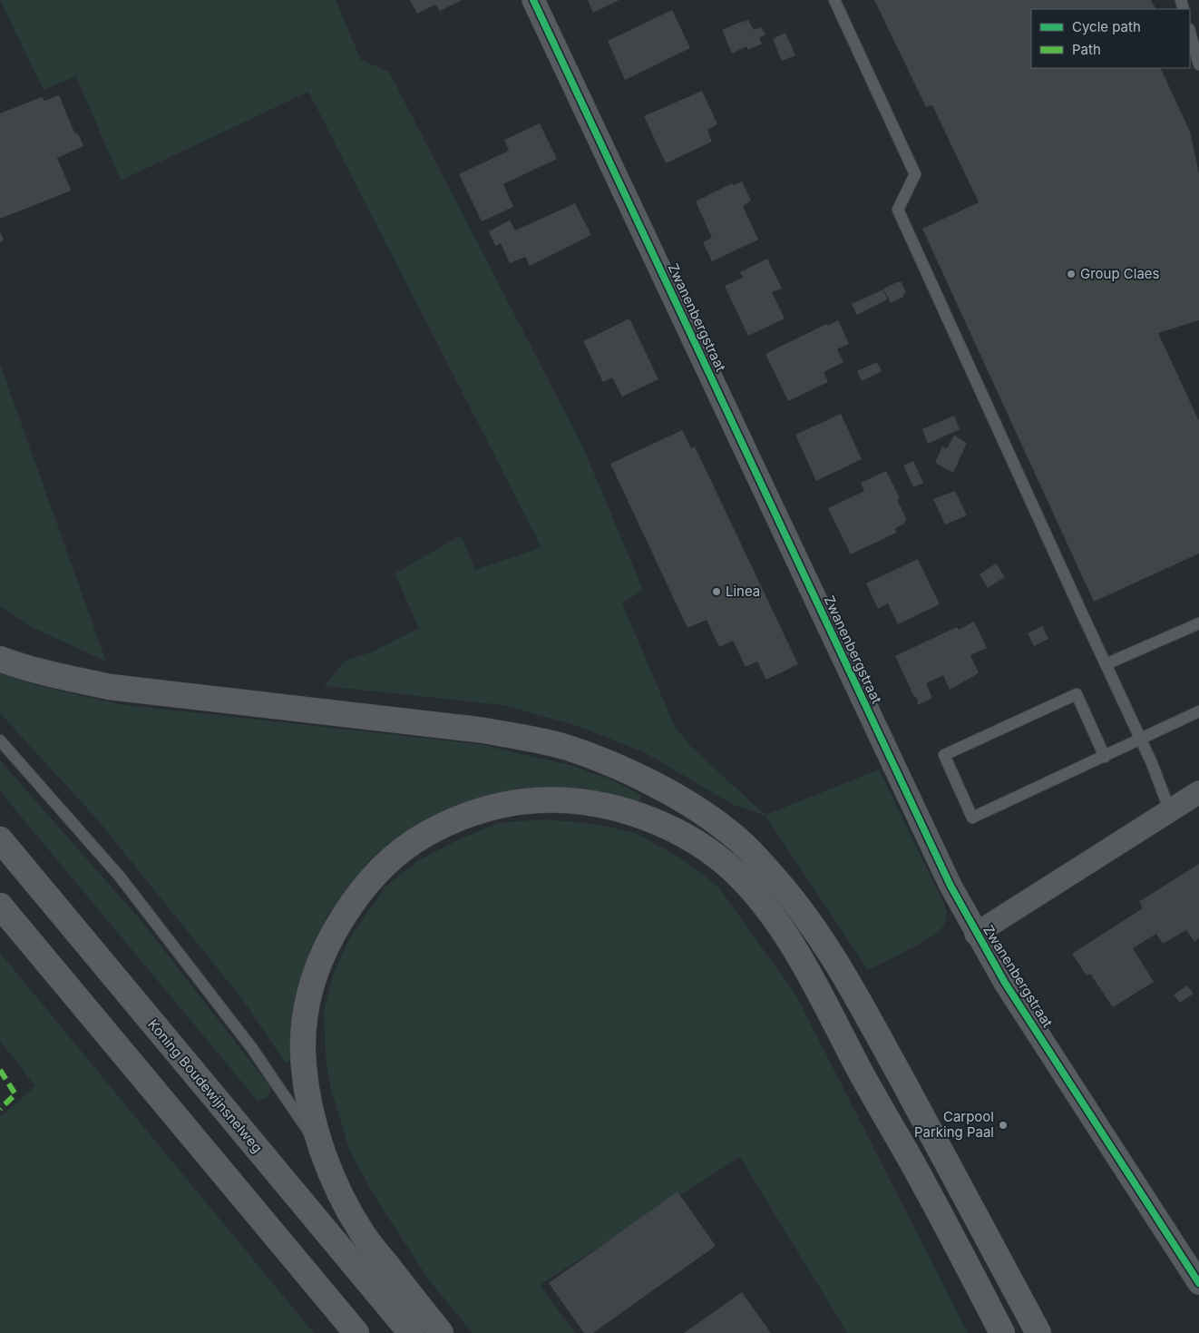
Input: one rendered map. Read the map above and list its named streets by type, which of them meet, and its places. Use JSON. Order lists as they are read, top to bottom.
{
  "streets": {
    "highway": ["Koning Boudewijnsnelweg"],
    "street": ["Zwanenbergstraat"]
  },
  "places": ["Group Claes", "Linea", "Carpool Parking Paal"],
  "legend": ["Cycle path", "Path"]
}
